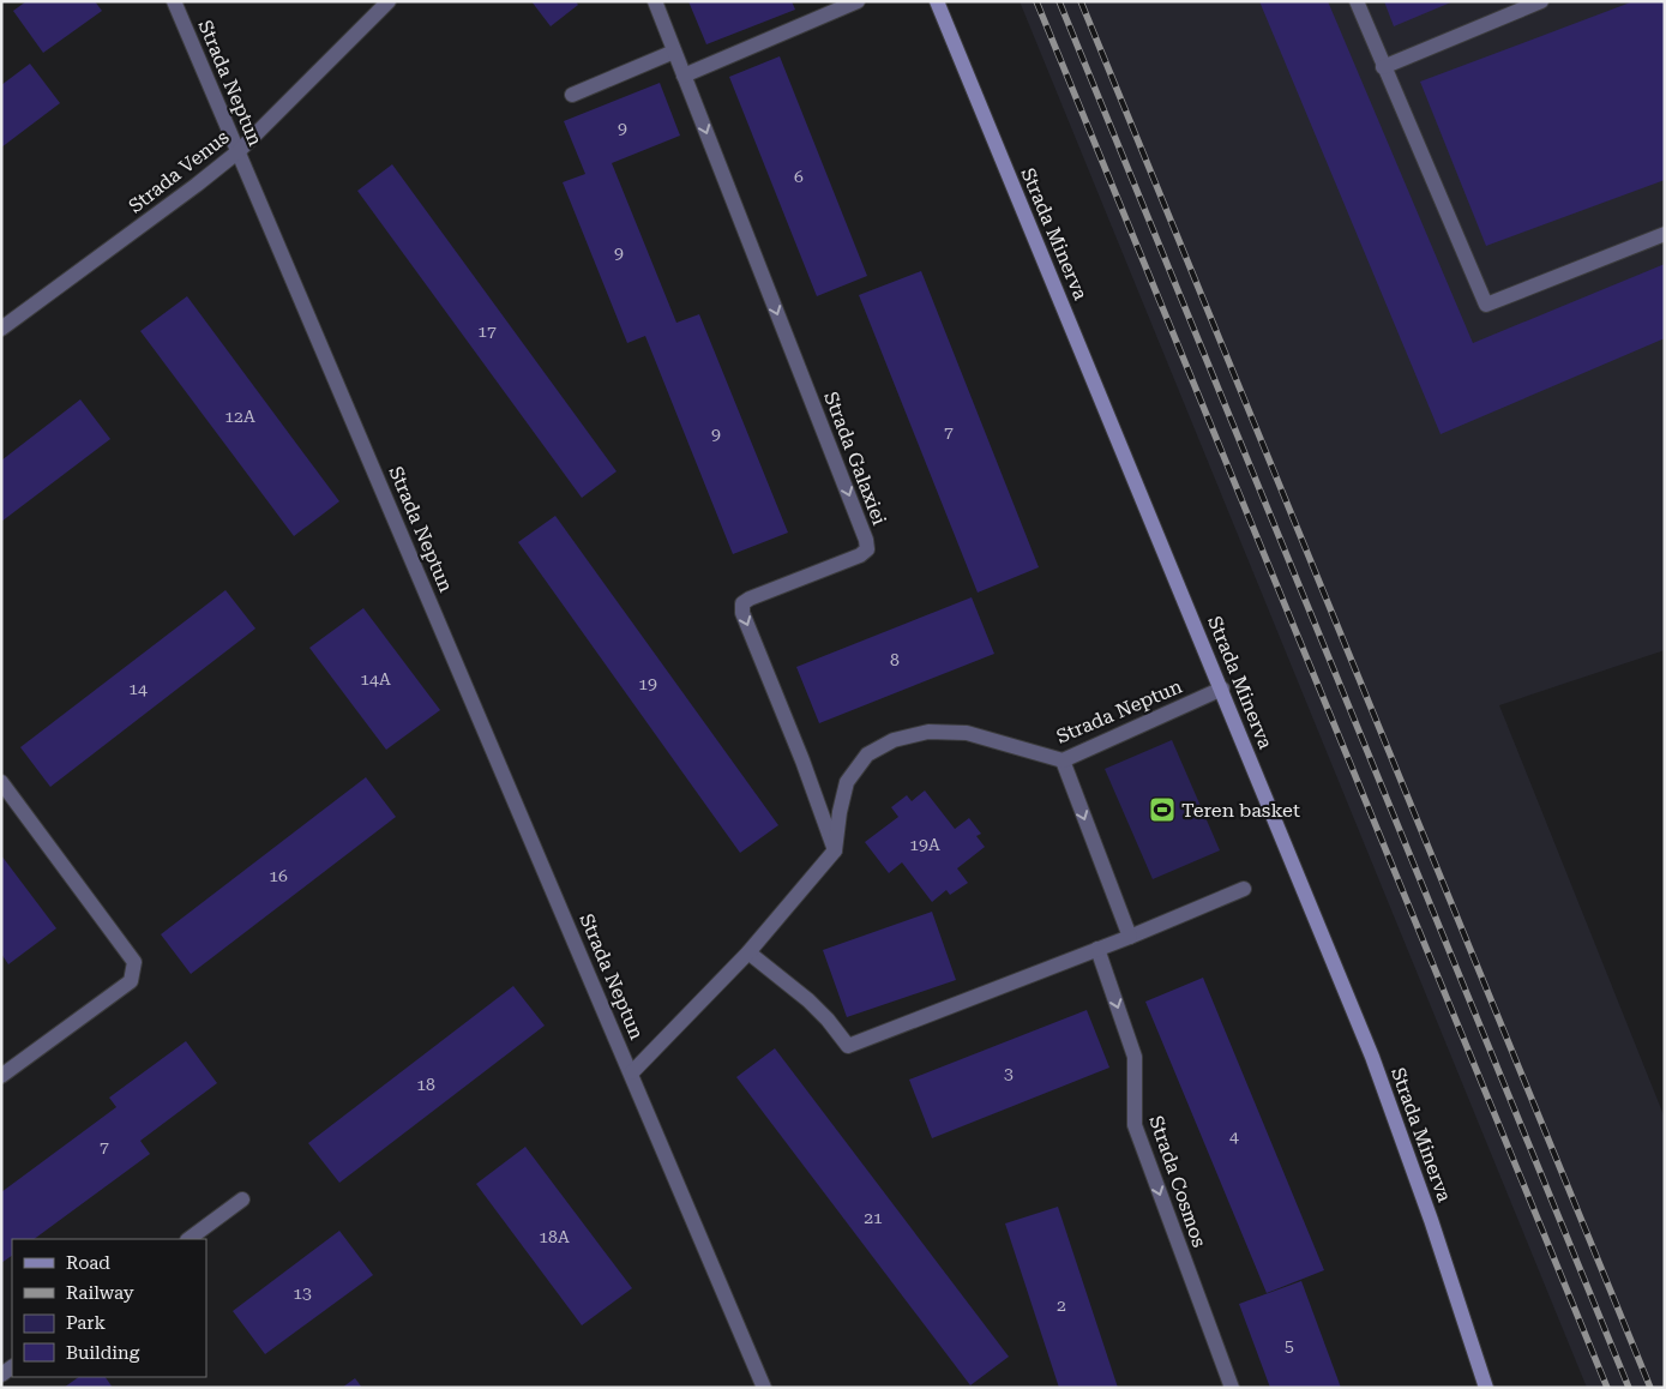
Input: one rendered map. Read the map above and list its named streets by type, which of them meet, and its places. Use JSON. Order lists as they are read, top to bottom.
{
  "streets": {
    "street": [
      "Strada Neptun",
      "Strada Venus",
      "Strada Minerva",
      "Strada Galaxiei",
      "Strada Cosmos"
    ]
  },
  "crossings": [
    ["Strada Neptun", "Strada Venus"],
    ["Strada Neptun", "Strada Minerva"],
    ["Strada Neptun", "Strada Galaxiei"]
  ],
  "one_way": ["Strada Galaxiei", "Strada Cosmos"],
  "places": {
    "sports": ["Teren basket"]
  },
  "house_numbers": [
    "9",
    "6",
    "9",
    "17",
    "12A",
    "7",
    "9",
    "8",
    "14A",
    "19",
    "14",
    "19A",
    "16",
    "3",
    "18",
    "4",
    "7",
    "21",
    "18A",
    "13",
    "2",
    "5"
  ],
  "legend": [
    "Road",
    "Railway",
    "Park",
    "Building"
  ]
}
